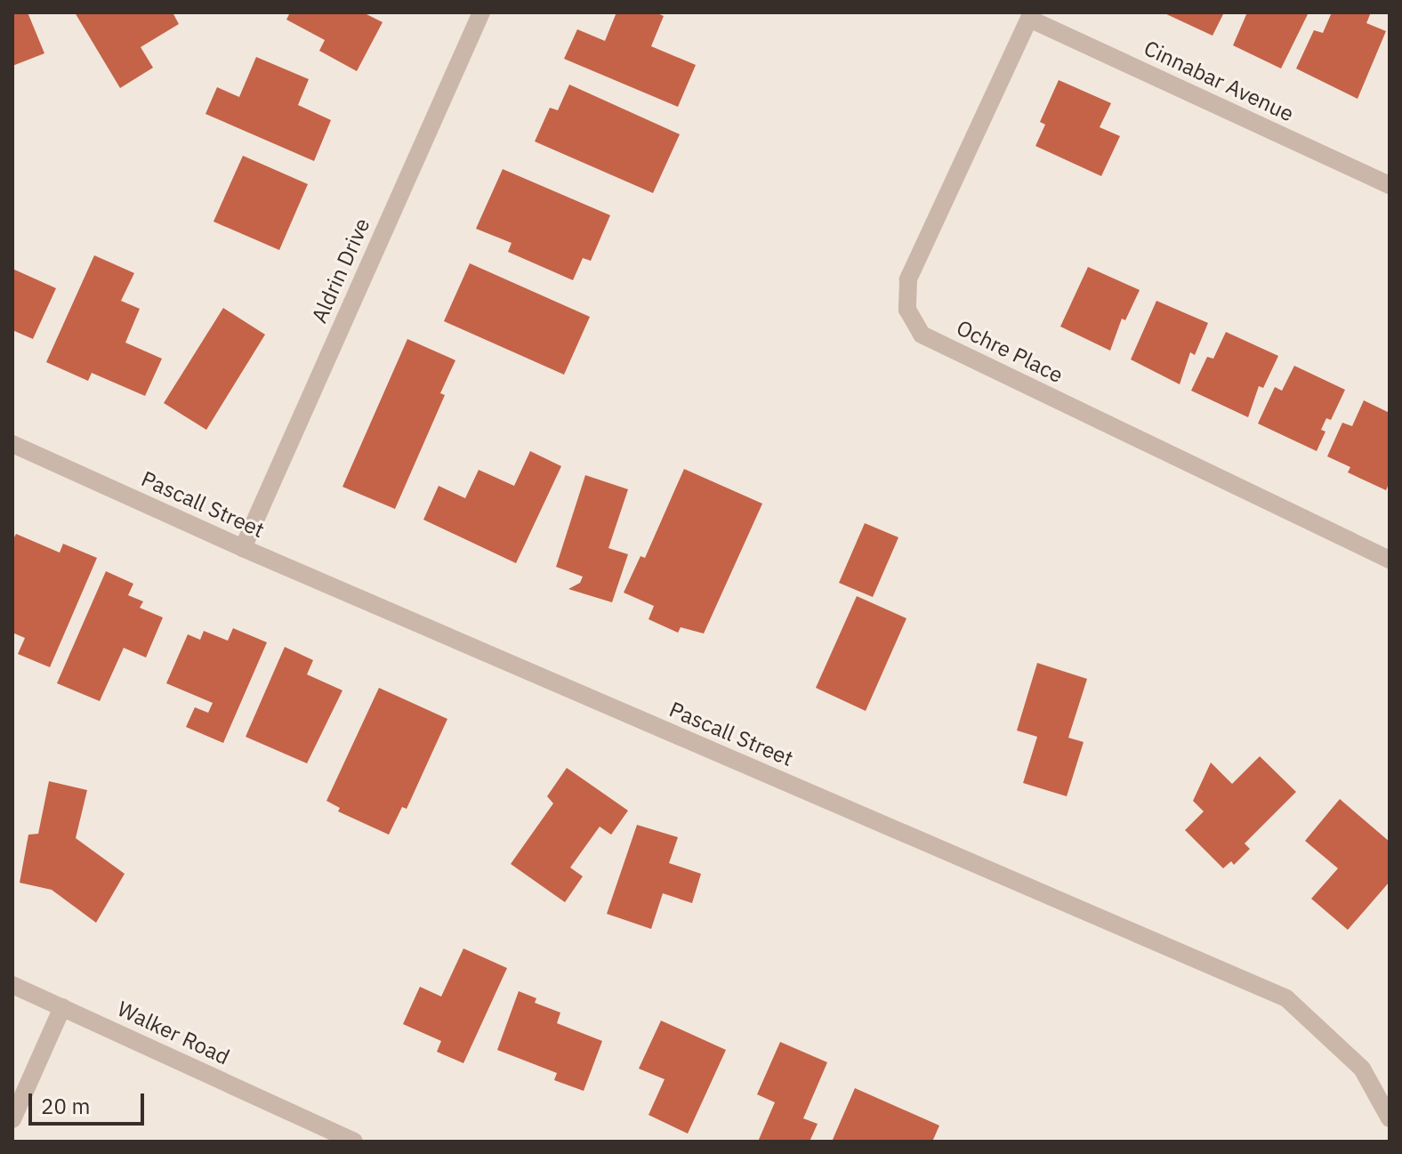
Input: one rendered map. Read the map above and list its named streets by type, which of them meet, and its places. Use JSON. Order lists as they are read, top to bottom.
{
  "streets": {
    "street": [
      "Cinnabar Avenue",
      "Aldrin Drive",
      "Ochre Place",
      "Pascall Street",
      "Walker Road"
    ]
  },
  "crossings": [
    ["Cinnabar Avenue", "Ochre Place"],
    ["Aldrin Drive", "Pascall Street"]
  ],
  "scale_bar": "20 m"
}
